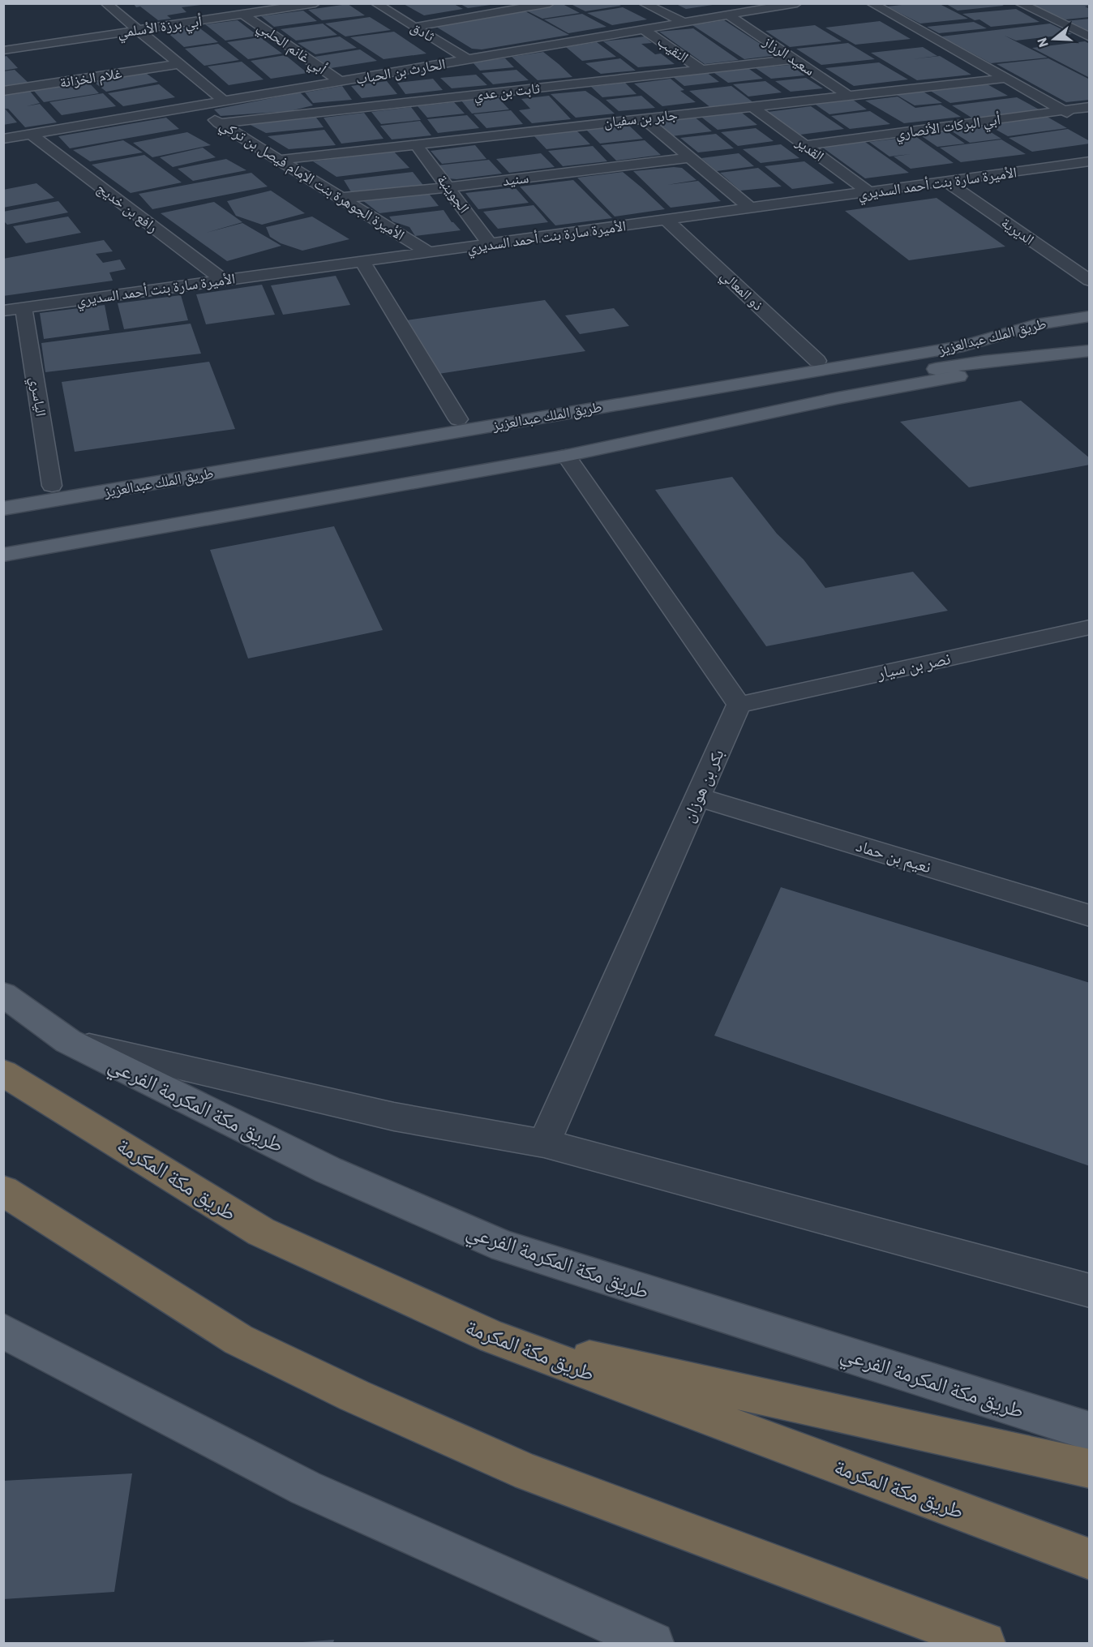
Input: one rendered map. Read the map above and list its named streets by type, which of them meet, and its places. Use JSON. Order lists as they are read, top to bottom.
{
  "streets": {
    "highway": ["طريق مكة المكرمة"],
    "main road": ["طريق الملك عبدالعزيز", "طريق مكة المكرمة الفرعي"],
    "street": [
      "أبي برزة الأسلمي",
      "ثادق",
      "أبي غانم الحلبي",
      "النقيب",
      "سعيد الرزاز",
      "الحارث بن الحباب",
      "غلام الخزانة",
      "ثابت بن عدي",
      "جابر بن سفيان",
      "أبي البركات الأنصاري",
      "القدير",
      "سنيد",
      "الأميرة الجوهرة بنت الإمام فيصل بن تركي",
      "الأميرة سارة بنت أحمد السديري",
      "الجوينبة",
      "رافع بن خديج",
      "الديرية",
      "ذو المعالي",
      "الياسري",
      "نصر بن سيار",
      "بكر بن هوزان",
      "نعيم بن حماد"
    ]
  },
  "crossings": [
    ["أبي برزة الأسلمي", "أبي غانم الحلبي"],
    ["أبي برزة الأسلمي", "الأميرة الجوهرة بنت الإمام فيصل بن تركي"],
    ["ثادق", "الحارث بن الحباب"],
    ["أبي غانم الحلبي", "الحارث بن الحباب"],
    ["النقيب", "الحارث بن الحباب"],
    ["النقيب", "ثابت بن عدي"],
    ["سعيد الرزاز", "الحارث بن الحباب"],
    ["سعيد الرزاز", "ثابت بن عدي"],
    ["سعيد الرزاز", "جابر بن سفيان"],
    ["الحارث بن الحباب", "الأميرة الجوهرة بنت الإمام فيصل بن تركي"],
    ["الحارث بن الحباب", "رافع بن خديج"],
    ["غلام الخزانة", "الأميرة الجوهرة بنت الإمام فيصل بن تركي"],
    ["ثابت بن عدي", "الأميرة الجوهرة بنت الإمام فيصل بن تركي"],
    ["جابر بن سفيان", "القدير"],
    ["جابر بن سفيان", "الأميرة الجوهرة بنت الإمام فيصل بن تركي"],
    ["جابر بن سفيان", "الجوينبة"],
    ["أبي البركات الأنصاري", "القدير"],
    ["القدير", "الأميرة سارة بنت أحمد السديري"],
    ["سنيد", "الأميرة الجوهرة بنت الإمام فيصل بن تركي"],
    ["سنيد", "الجوينبة"],
    ["الأميرة الجوهرة بنت الإمام فيصل بن تركي", "الأميرة سارة بنت أحمد السديري"],
    ["الأميرة سارة بنت أحمد السديري", "الجوينبة"],
    ["الأميرة سارة بنت أحمد السديري", "رافع بن خديج"],
    ["الأميرة سارة بنت أحمد السديري", "الديرية"],
    ["الأميرة سارة بنت أحمد السديري", "ذو المعالي"],
    ["الأميرة سارة بنت أحمد السديري", "الياسري"],
    ["نصر بن سيار", "بكر بن هوزان"],
    ["بكر بن هوزان", "نعيم بن حماد"]
  ],
  "north": "left"
}
